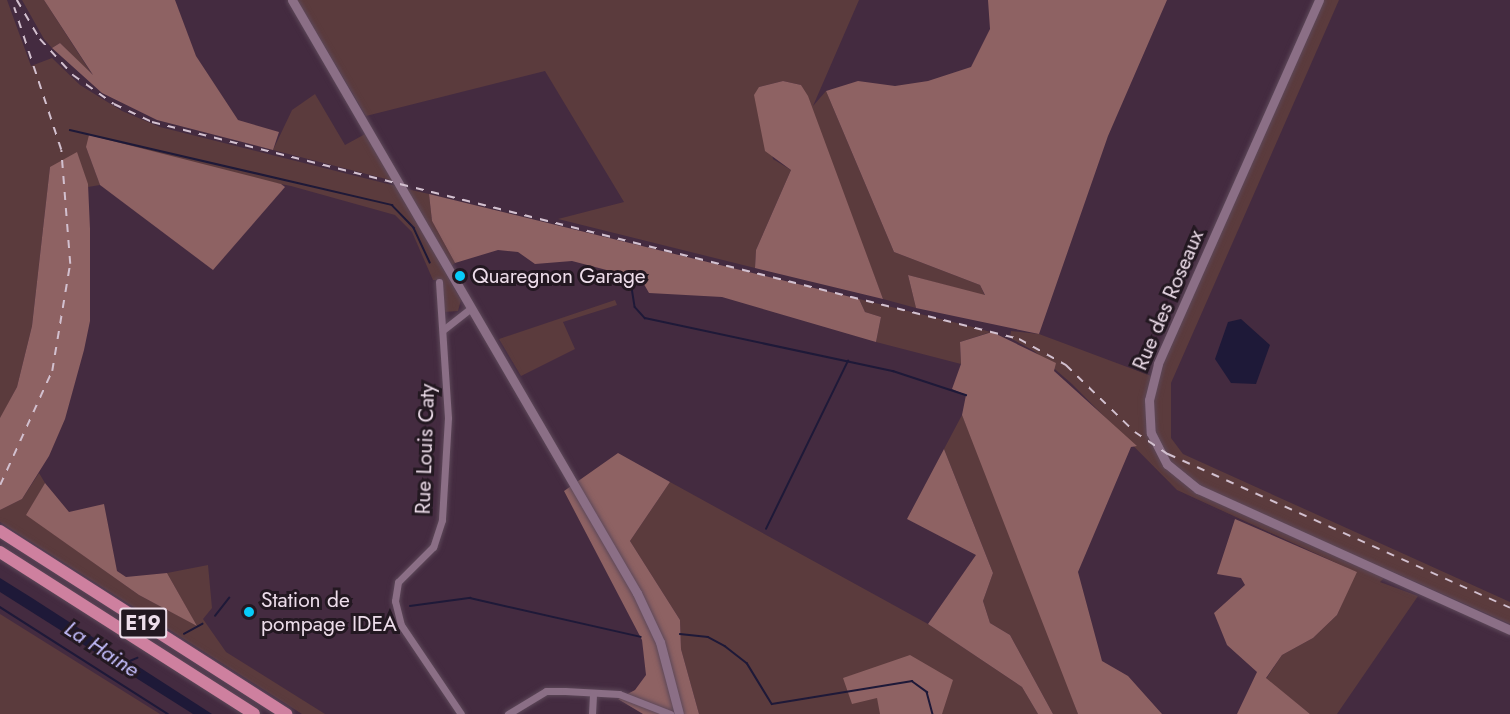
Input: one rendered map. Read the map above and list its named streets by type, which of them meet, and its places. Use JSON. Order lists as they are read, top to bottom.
{
  "streets": {
    "highway": ["E19"],
    "street": ["Rue des Roseaux", "Rue Louis Caty"]
  },
  "water": ["La Haine"],
  "places": ["Quaregnon Garage", "Station de pompage IDEA"]
}
